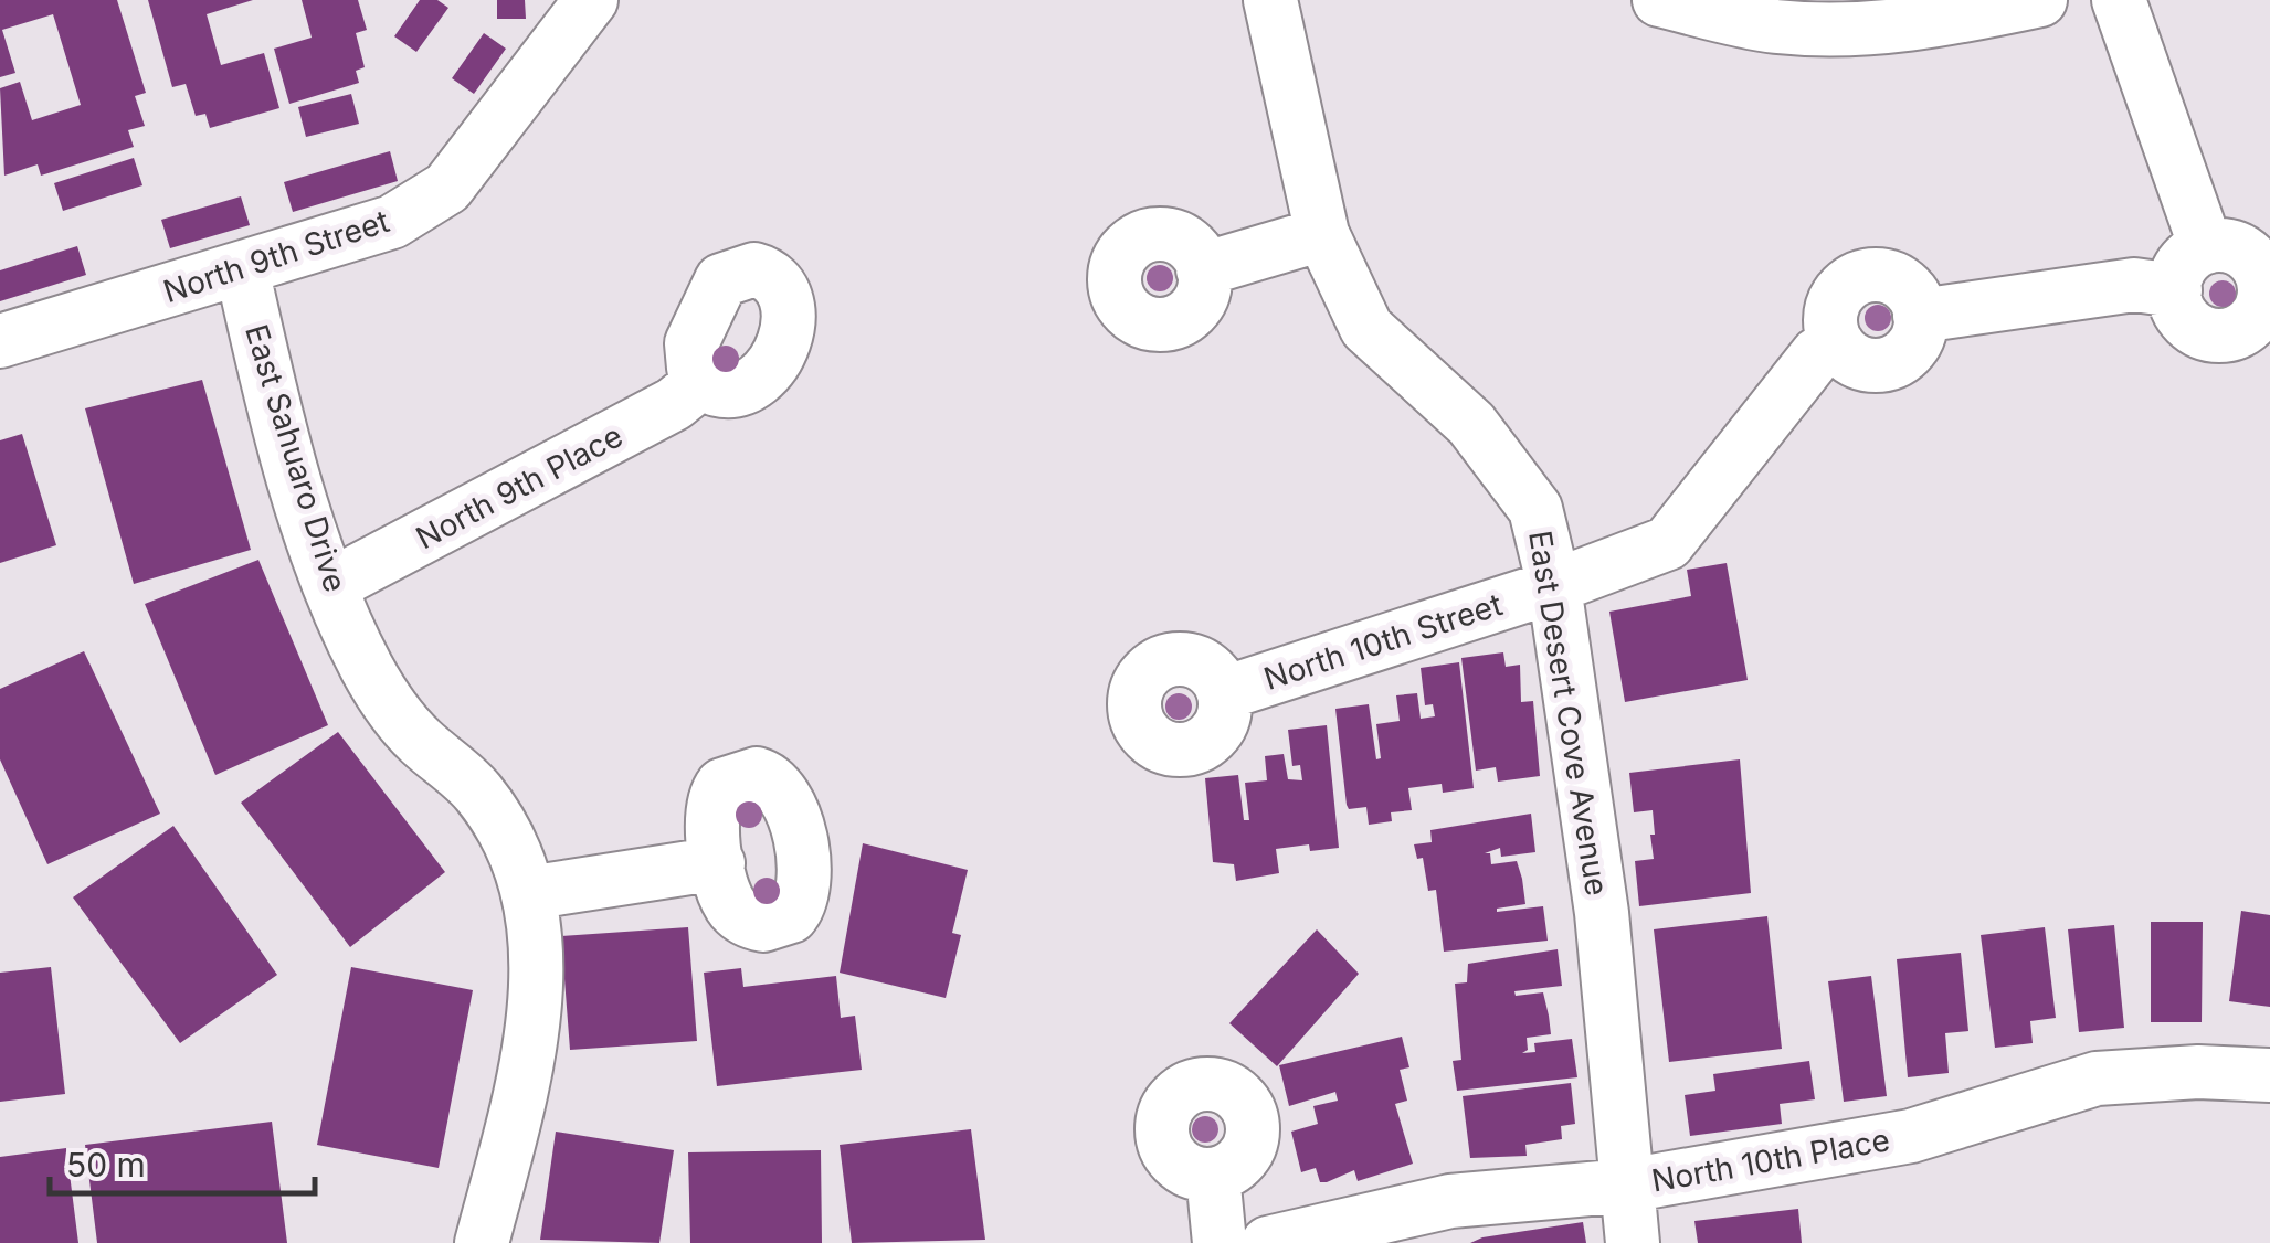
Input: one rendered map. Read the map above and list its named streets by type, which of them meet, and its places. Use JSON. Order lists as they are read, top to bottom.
{
  "streets": {
    "street": [
      "North 9th Street",
      "East Sahuaro Drive",
      "North 9th Place",
      "North 10th Street",
      "East Desert Cove Avenue",
      "North 10th Place"
    ]
  },
  "crossings": [
    ["North 9th Street", "East Sahuaro Drive"],
    ["East Sahuaro Drive", "North 9th Place"],
    ["North 10th Street", "East Desert Cove Avenue"],
    ["East Desert Cove Avenue", "North 10th Place"]
  ],
  "scale_bar": "50 m"
}
